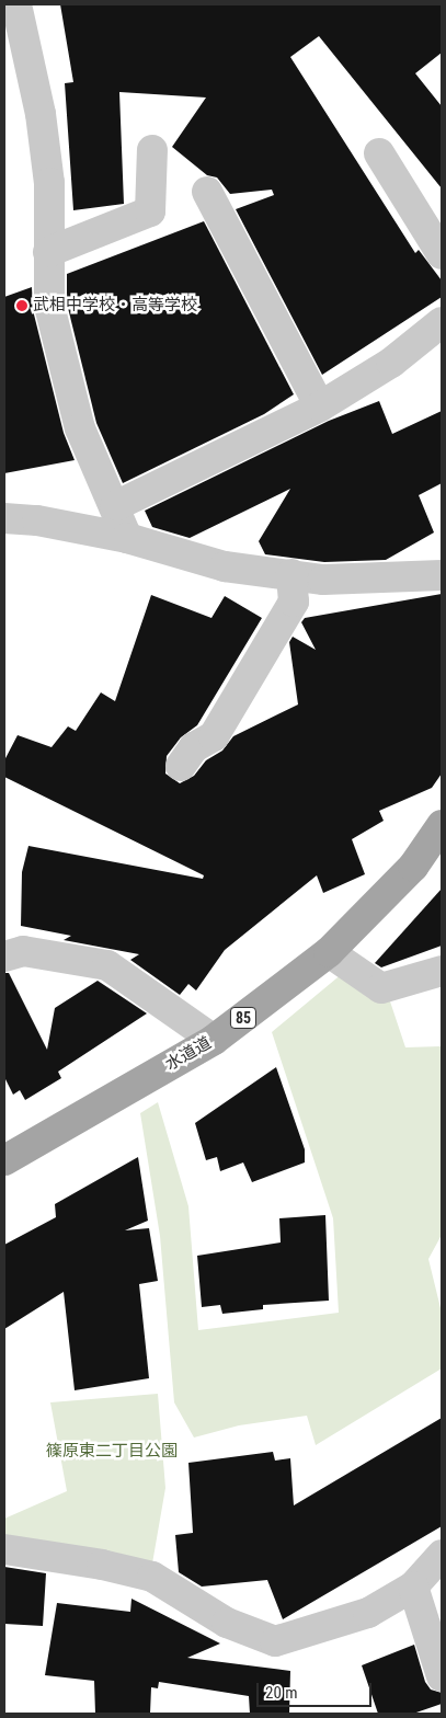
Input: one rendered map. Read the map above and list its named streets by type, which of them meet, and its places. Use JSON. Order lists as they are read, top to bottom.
{
  "streets": {
    "main road": ["85", "水道道"]
  },
  "parks": ["篠原東二丁目公園"],
  "places": ["武相中学校・高等学校"],
  "scale_bar": "20 m"
}
